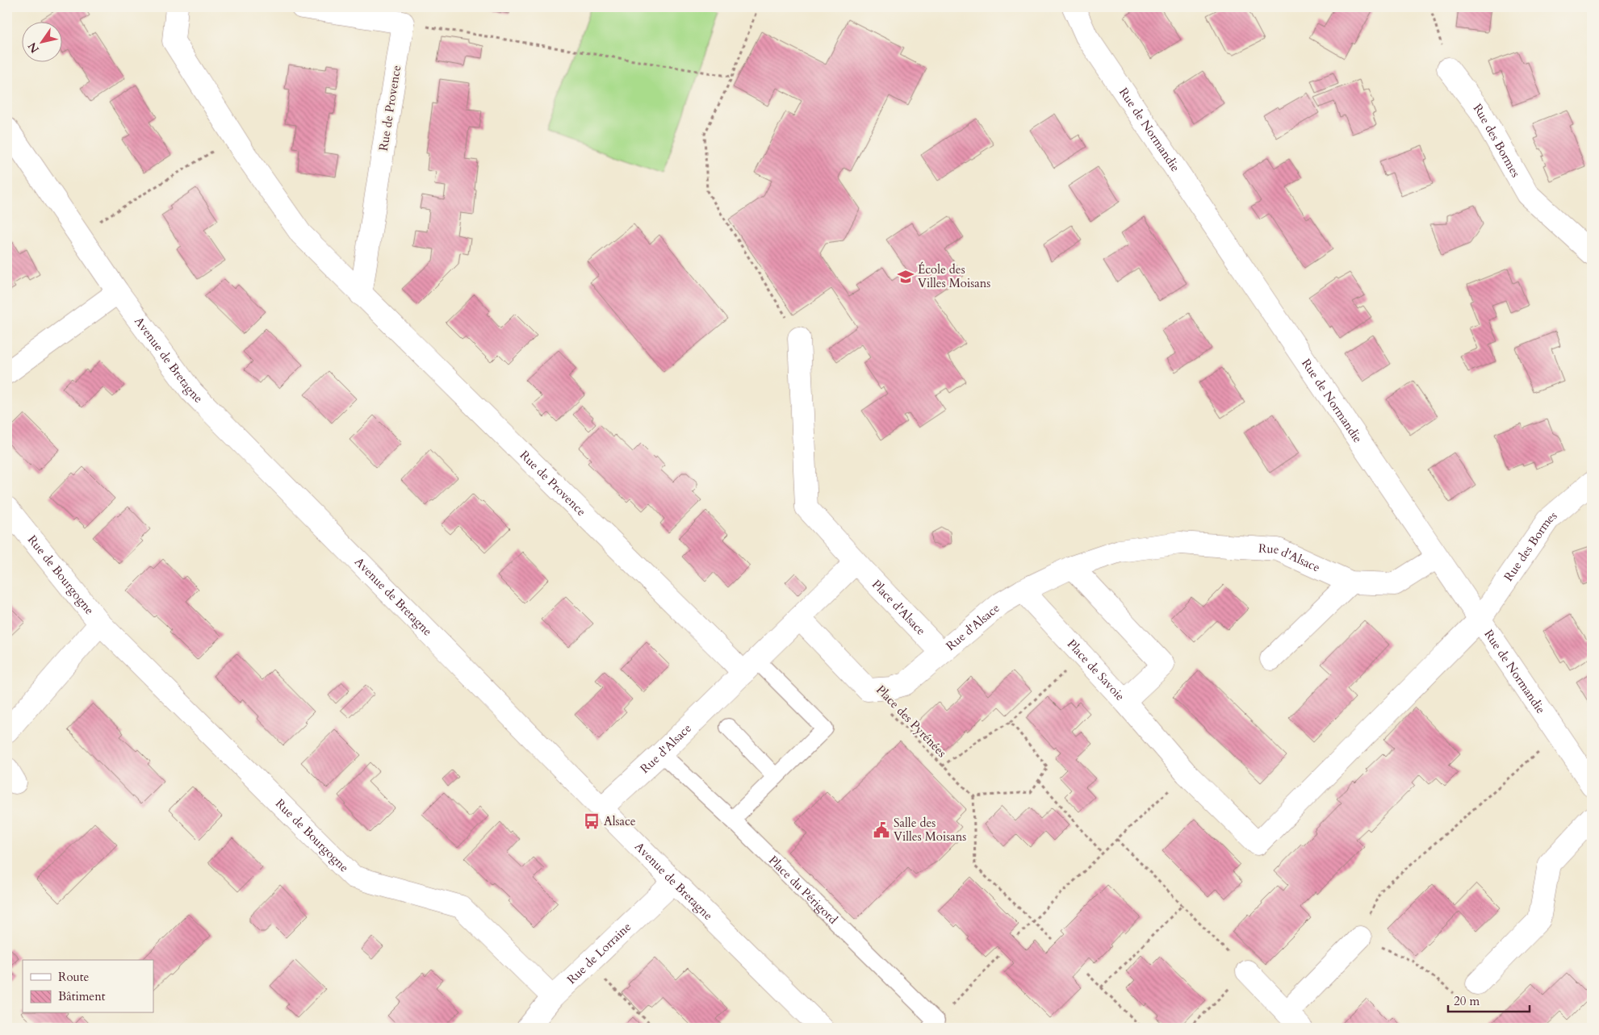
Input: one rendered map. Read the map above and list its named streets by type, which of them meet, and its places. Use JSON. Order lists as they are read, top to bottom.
{
  "streets": {
    "street": [
      "Rue de Provence",
      "Rue de Normandie",
      "Rue des Bormes",
      "Avenue de Bretagne",
      "Rue d'Alsace",
      "Rue de Bourgogne",
      "Place d'Alsace",
      "Place de Savoie",
      "Rue de Lorraine"
    ],
    "lane": ["Place du Périgord"],
    "path": ["Place des Pyrénées"]
  },
  "crossings": [
    ["Rue de Provence", "Rue d'Alsace"],
    ["Rue de Normandie", "Rue des Bormes"],
    ["Rue de Normandie", "Rue d'Alsace"],
    ["Avenue de Bretagne", "Rue d'Alsace"],
    ["Avenue de Bretagne", "Rue de Lorraine"],
    ["Rue d'Alsace", "Place d'Alsace"],
    ["Rue d'Alsace", "Place de Savoie"],
    ["Rue d'Alsace", "Place des Pyrénées"],
    ["Rue d'Alsace", "Place du Périgord"],
    ["Rue de Bourgogne", "Rue de Lorraine"],
    ["Place de Savoie", "Place des Pyrénées"]
  ],
  "places": {
    "school or university": ["École des Villes Moisans"],
    "bus stop": ["Alsace"],
    "public building": ["Salle des Villes Moisans"]
  },
  "legend": ["Route", "Bâtiment"],
  "scale_bar": "20 m",
  "north": "bottom left"
}
